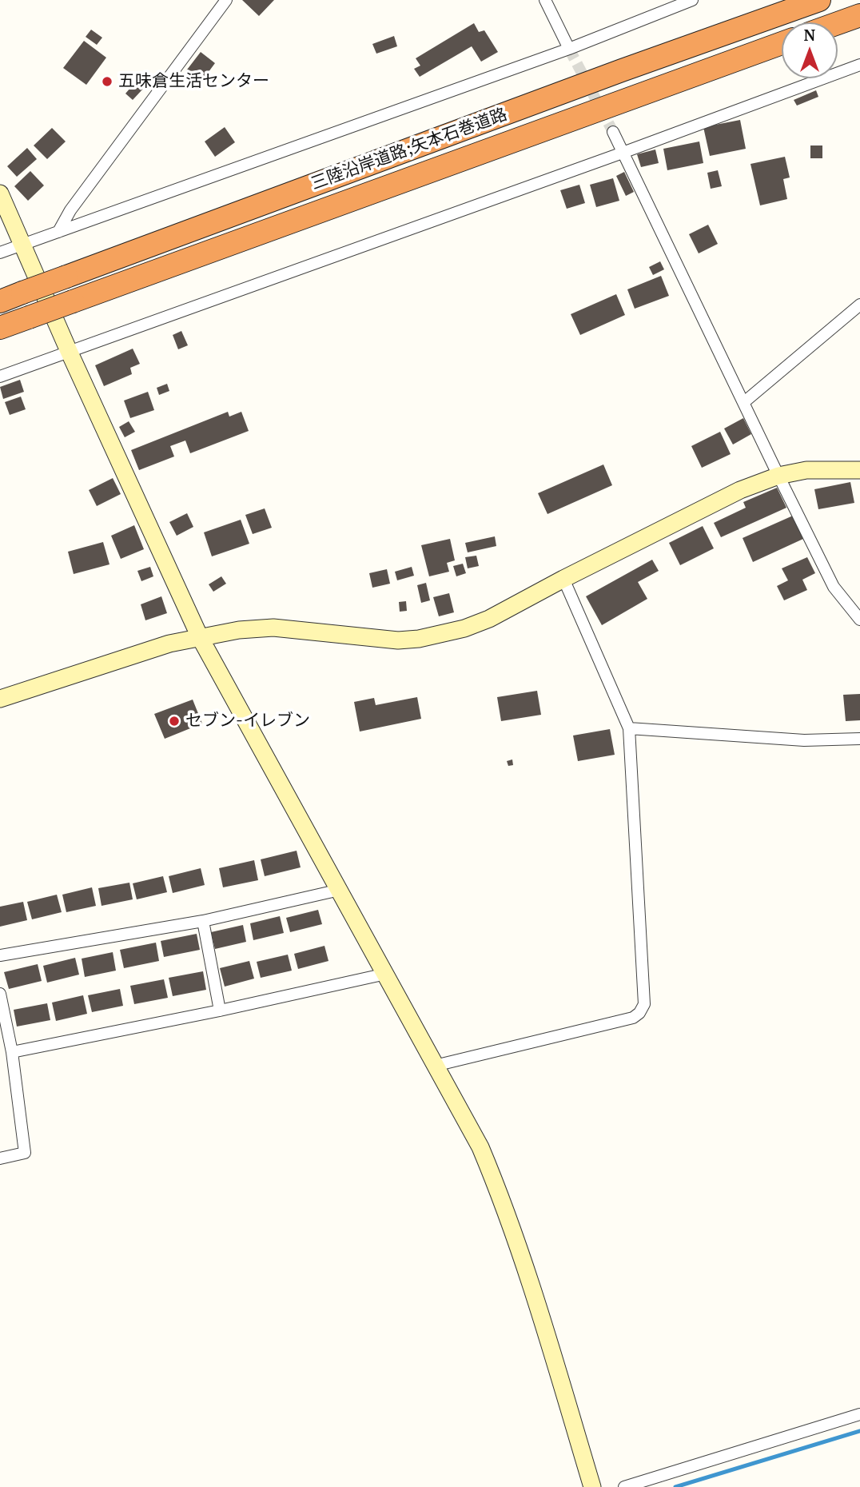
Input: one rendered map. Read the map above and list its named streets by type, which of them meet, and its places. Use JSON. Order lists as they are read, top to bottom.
{
  "streets": {
    "highway": ["三陸沿岸道路;矢本石巻道路"]
  },
  "places": ["五味倉生活センター", "セブン-イレブン"],
  "north": "top"
}
